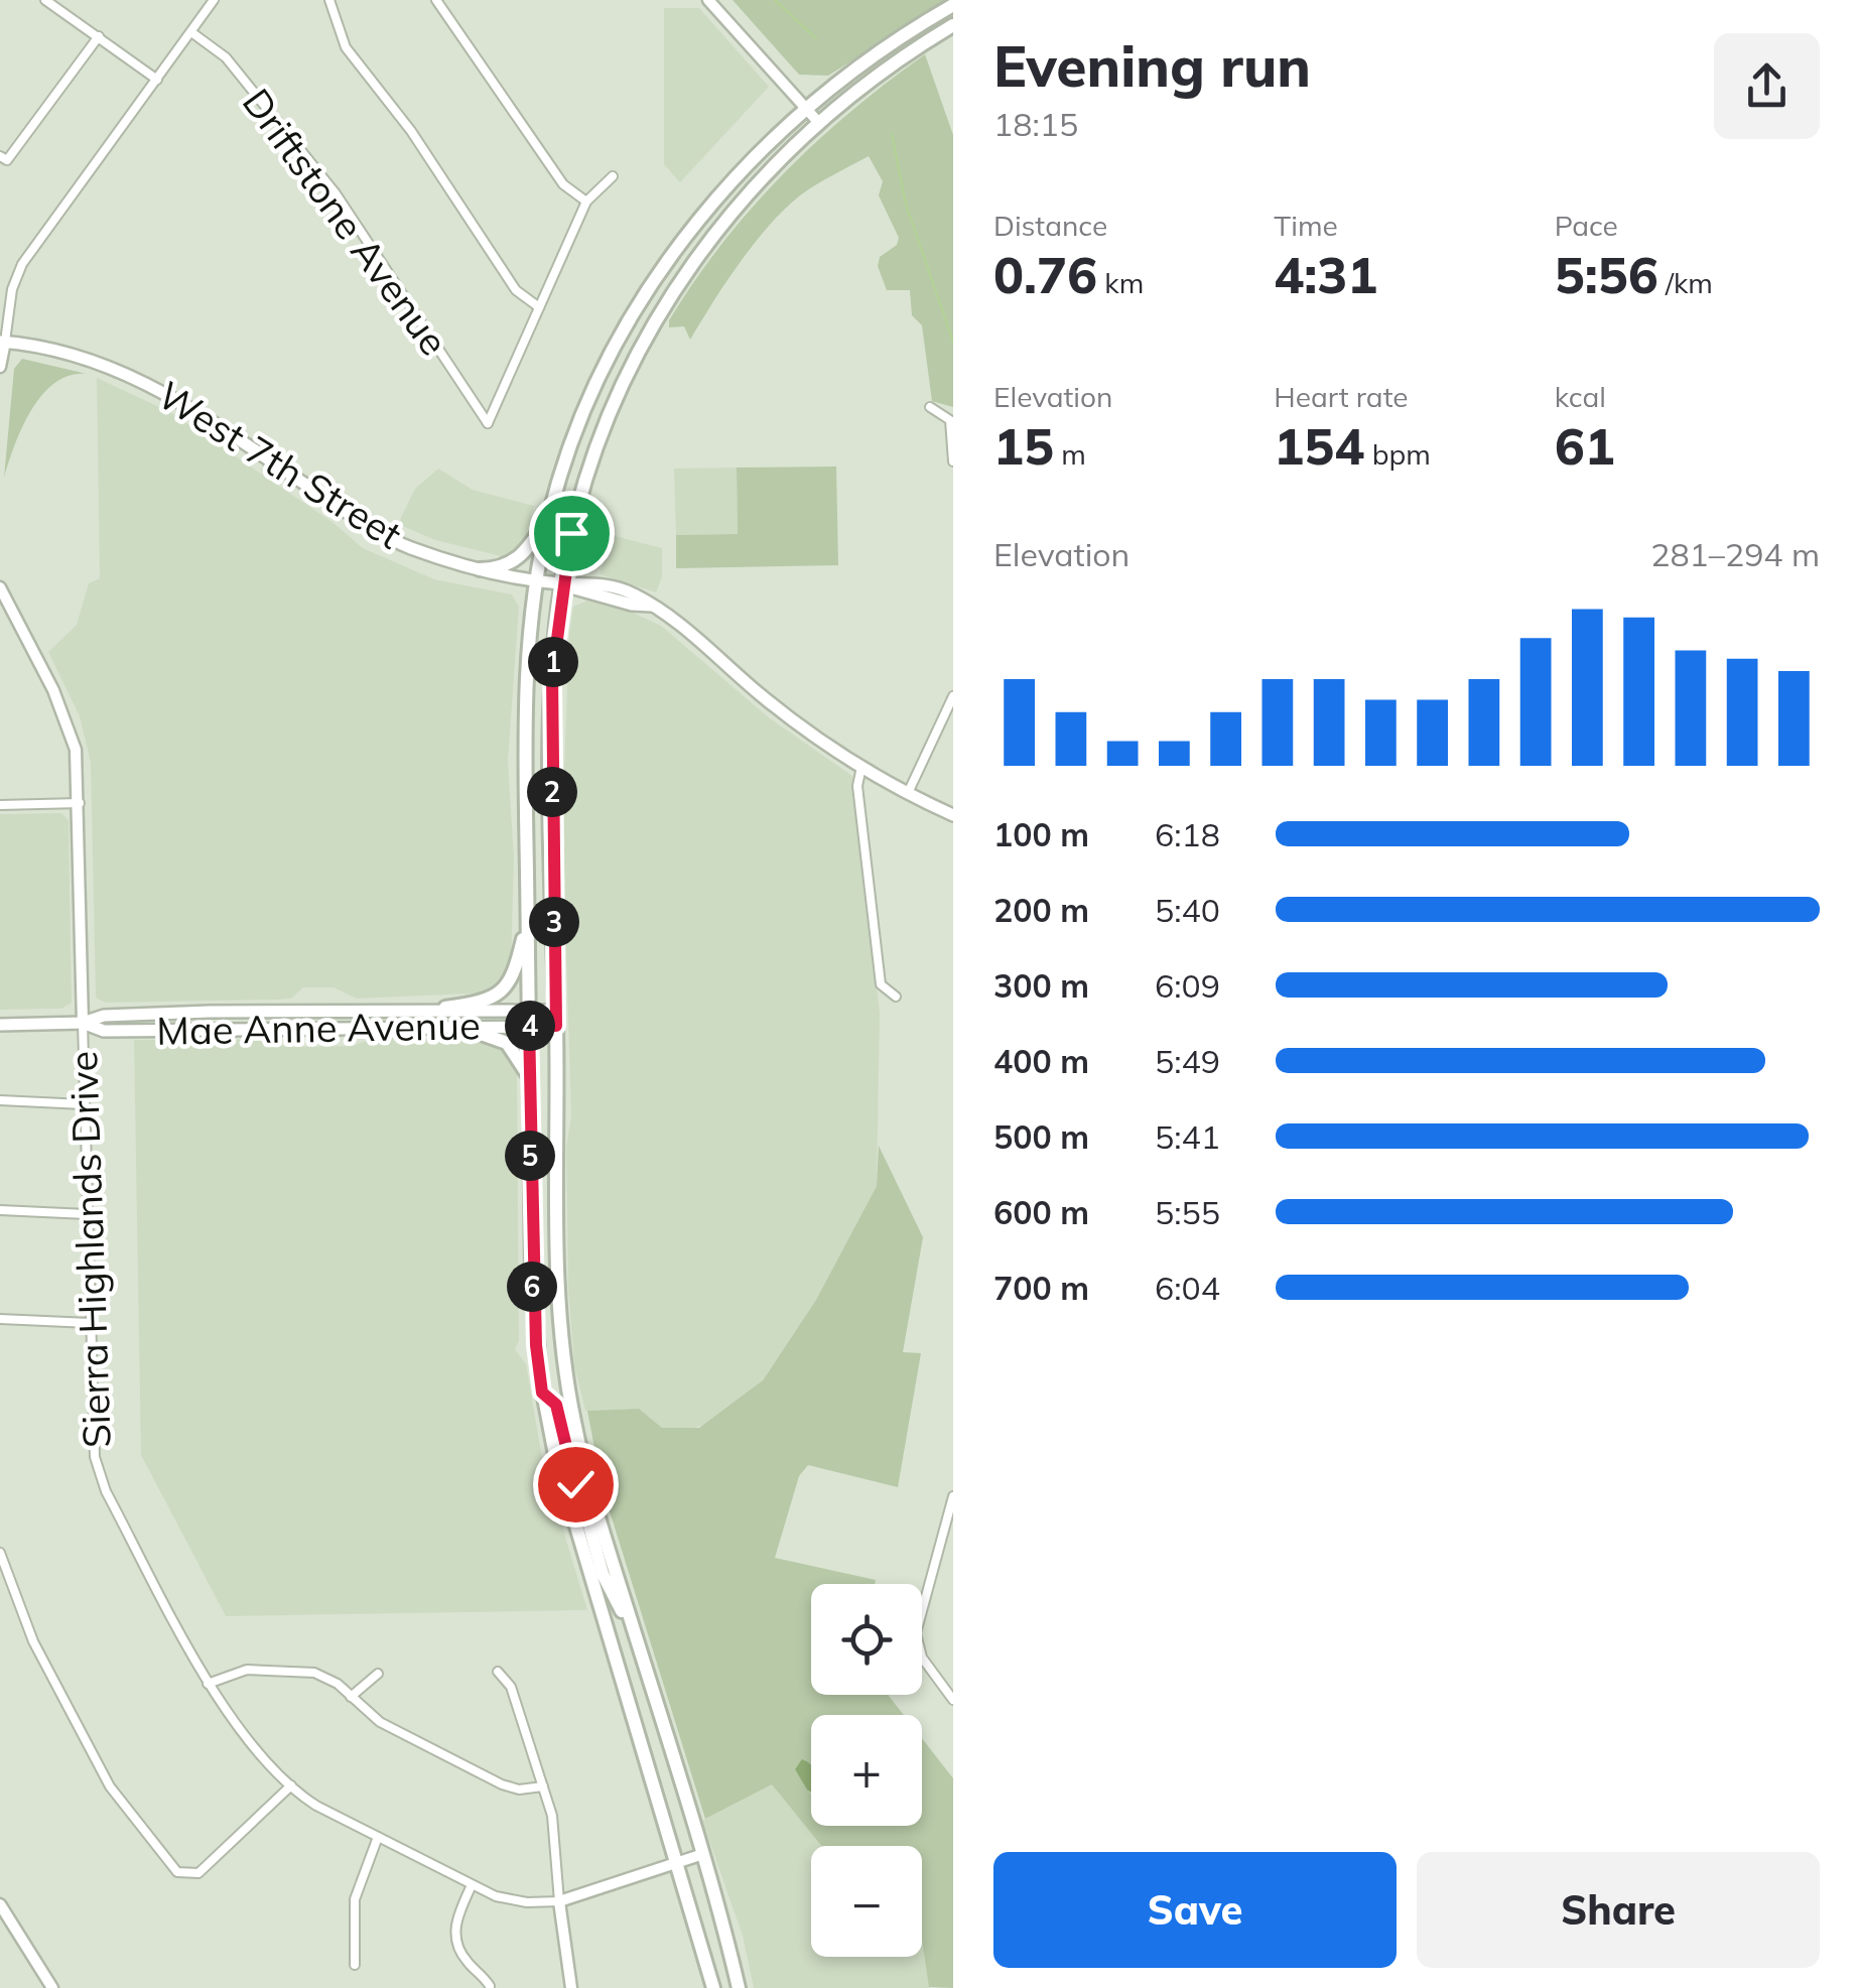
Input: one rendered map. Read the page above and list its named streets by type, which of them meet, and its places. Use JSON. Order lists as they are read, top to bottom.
{
  "streets": {
    "main road": ["West 7th Street", "Mae Anne Avenue"],
    "street": ["Driftstone Avenue", "Sierra Highlands Drive"]
  },
  "crossings": [
    ["Mae Anne Avenue", "Sierra Highlands Drive"]
  ],
  "page": {
    "heading": ["Evening run", "18:15"],
    "stats": [
      ["Distance", "0.76 km"],
      ["Time", "4:31"],
      ["Pace", "5:56 /km"],
      ["Elevation", "15 m"],
      ["Heart rate", "154 bpm"],
      ["kcal", "61"]
    ],
    "chart": ["Elevation", "281–294 m"],
    "pins": [
      "1",
      "2",
      "3",
      "4",
      "5",
      "6"
    ],
    "list": [
      {
        "name": "100 m",
        "note": "6:18"
      },
      {
        "name": "200 m",
        "note": "5:40"
      },
      {
        "name": "300 m",
        "note": "6:09"
      },
      {
        "name": "400 m",
        "note": "5:49"
      },
      {
        "name": "500 m",
        "note": "5:41"
      },
      {
        "name": "600 m",
        "note": "5:55"
      },
      {
        "name": "700 m",
        "note": "6:04"
      }
    ],
    "map_buttons": ["+", "−"],
    "buttons": ["Save", "Share"]
  }
}
